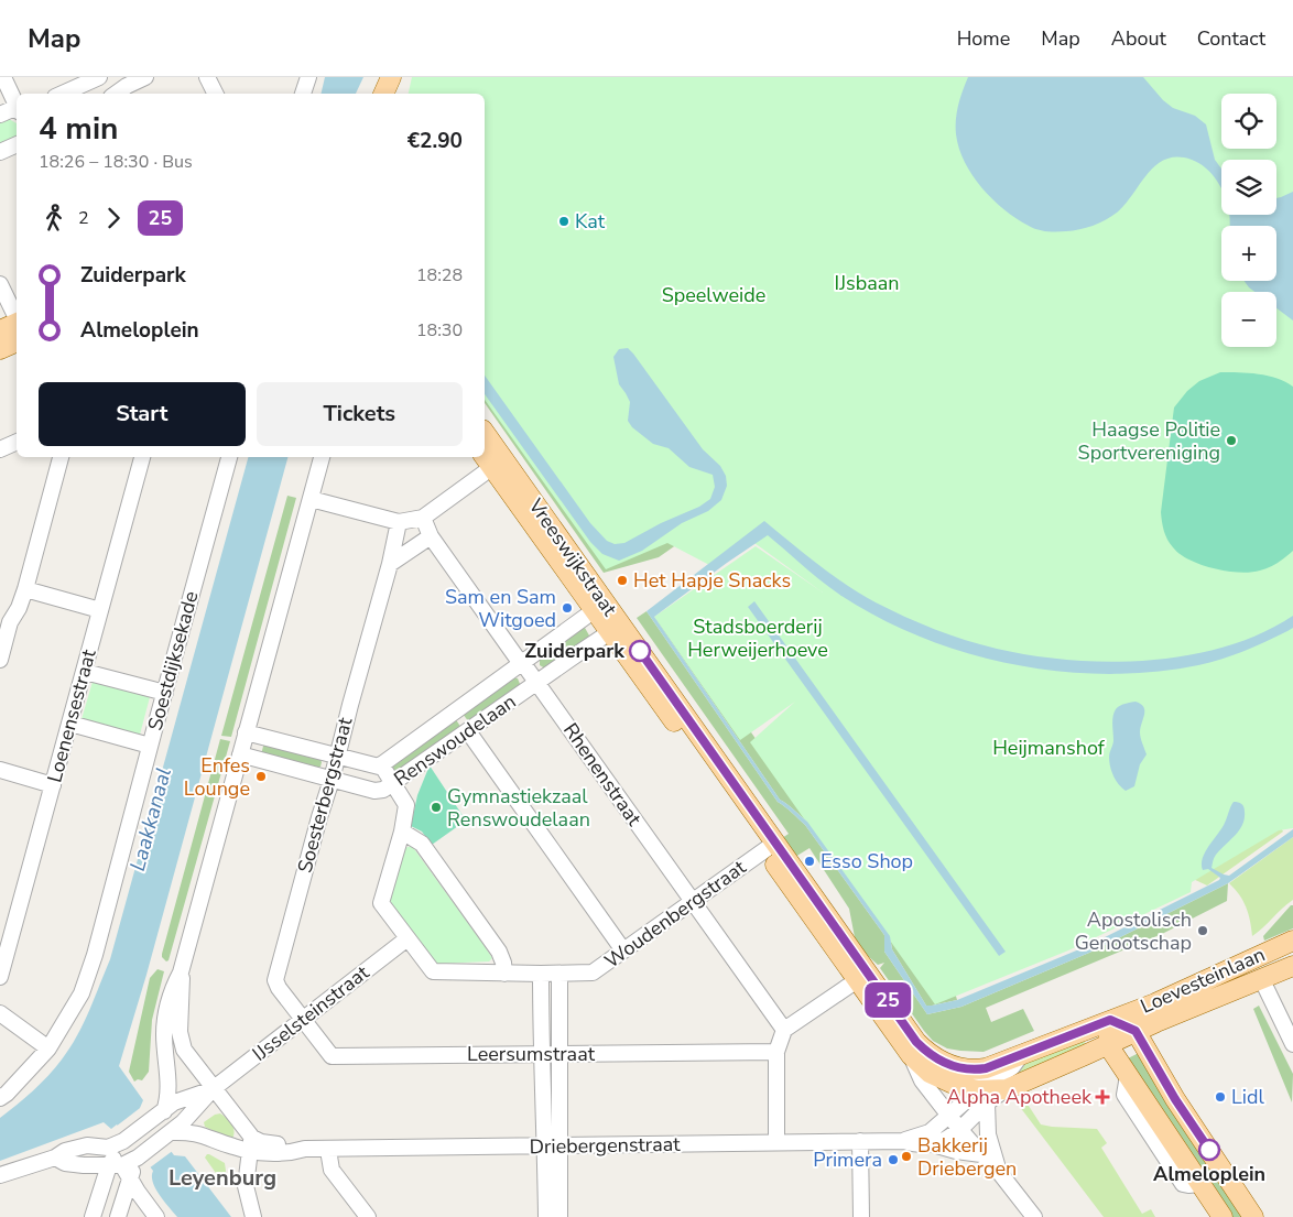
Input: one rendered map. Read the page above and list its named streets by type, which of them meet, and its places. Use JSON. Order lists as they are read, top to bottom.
{
  "streets": {
    "main road": ["Vreeswijkstraat", "Loevesteinlaan"],
    "street": [
      "Soestdijksekade",
      "Loenensestraat",
      "Renswoudelaan",
      "Rhenenstraat",
      "Soesterbergstraat",
      "Woudenbergstraat",
      "IJsselsteinstraat",
      "Leersumstraat",
      "Driebergenstraat"
    ]
  },
  "crossings": [
    ["Vreeswijkstraat", "Renswoudelaan"],
    ["Vreeswijkstraat", "Woudenbergstraat"],
    ["Vreeswijkstraat", "Loevesteinlaan"],
    ["Vreeswijkstraat", "Driebergenstraat"],
    ["Renswoudelaan", "Rhenenstraat"],
    ["Renswoudelaan", "Soesterbergstraat"],
    ["Renswoudelaan", "Woudenbergstraat"],
    ["Rhenenstraat", "Woudenbergstraat"],
    ["Soesterbergstraat", "IJsselsteinstraat"],
    ["Soesterbergstraat", "Leersumstraat"],
    ["Woudenbergstraat", "IJsselsteinstraat"],
    ["Loevesteinlaan", "Driebergenstraat"],
    ["IJsselsteinstraat", "Leersumstraat"]
  ],
  "districts": ["Leyenburg"],
  "water": ["Laakkanaal"],
  "parks": [
    "IJsbaan",
    "Speelweide",
    "Stadsboerderij Herweijerhoeve",
    "Heijmanshof"
  ],
  "places": {
    "other": [
      "Kat",
      "Haagse Politie Sportvereniging",
      "Het Hapje Snacks",
      "Sam en Sam Witgoed",
      "Zuiderpark",
      "Enfes Lounge",
      "Gymnastiekzaal Renswoudelaan",
      "Esso Shop",
      "Apostolisch Genootschap",
      "Lidl",
      "Almeloplein",
      "Bakkerij Driebergen",
      "Primera"
    ],
    "health": ["Alpha Apotheek"]
  },
  "lines": ["bus line 25"],
  "page": {
    "header": "Map",
    "nav": [
      "Home",
      "Map",
      "About",
      "Contact"
    ],
    "on_map": "25",
    "map_buttons": ["+", "−"],
    "heading": ["4 min", "18:26 – 18:30 · Bus", "€2.90"],
    "legs": ["2", "25"],
    "list": [
      {
        "name": "Zuiderpark",
        "value": "18:28"
      },
      {
        "name": "Almeloplein",
        "value": "18:30"
      }
    ],
    "buttons": ["Start", "Tickets"]
  }
}
